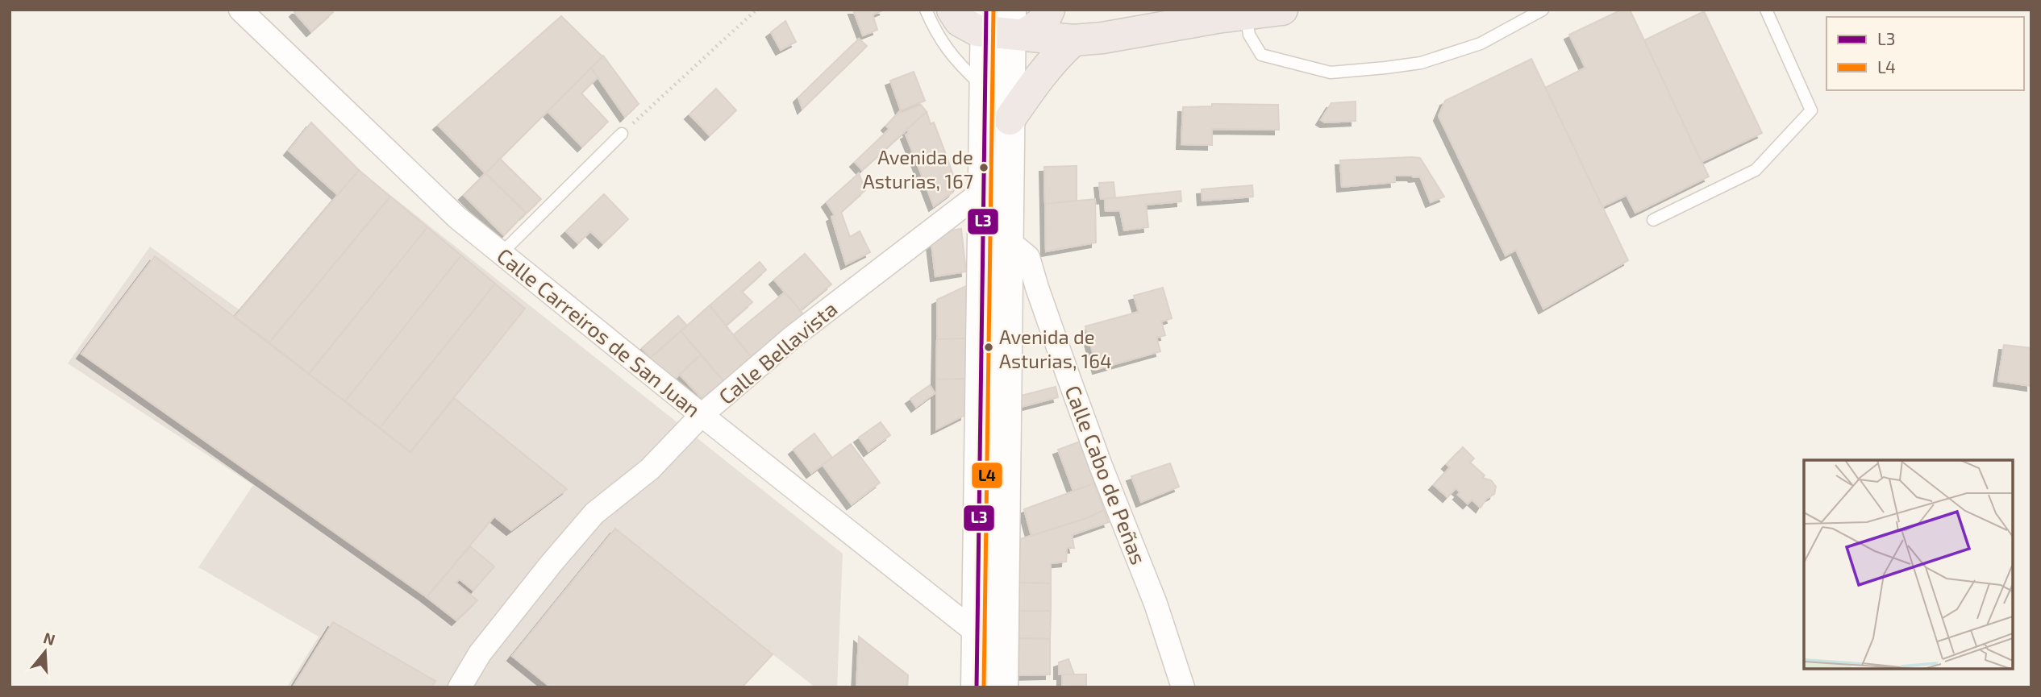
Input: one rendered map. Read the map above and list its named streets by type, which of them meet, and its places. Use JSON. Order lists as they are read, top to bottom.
{
  "streets": {
    "street": ["Calle Carreiros de San Juan", "Calle Bellavista", "Calle Cabo de Peñas"]
  },
  "crossings": [
    ["Calle Carreiros de San Juan", "Calle Bellavista"]
  ],
  "places": ["Avenida de Asturias, 167", "Avenida de Asturias, 164"],
  "lines": ["transit line L3", "transit line L4"],
  "legend": ["L3", "L4"],
  "north": "top"
}
